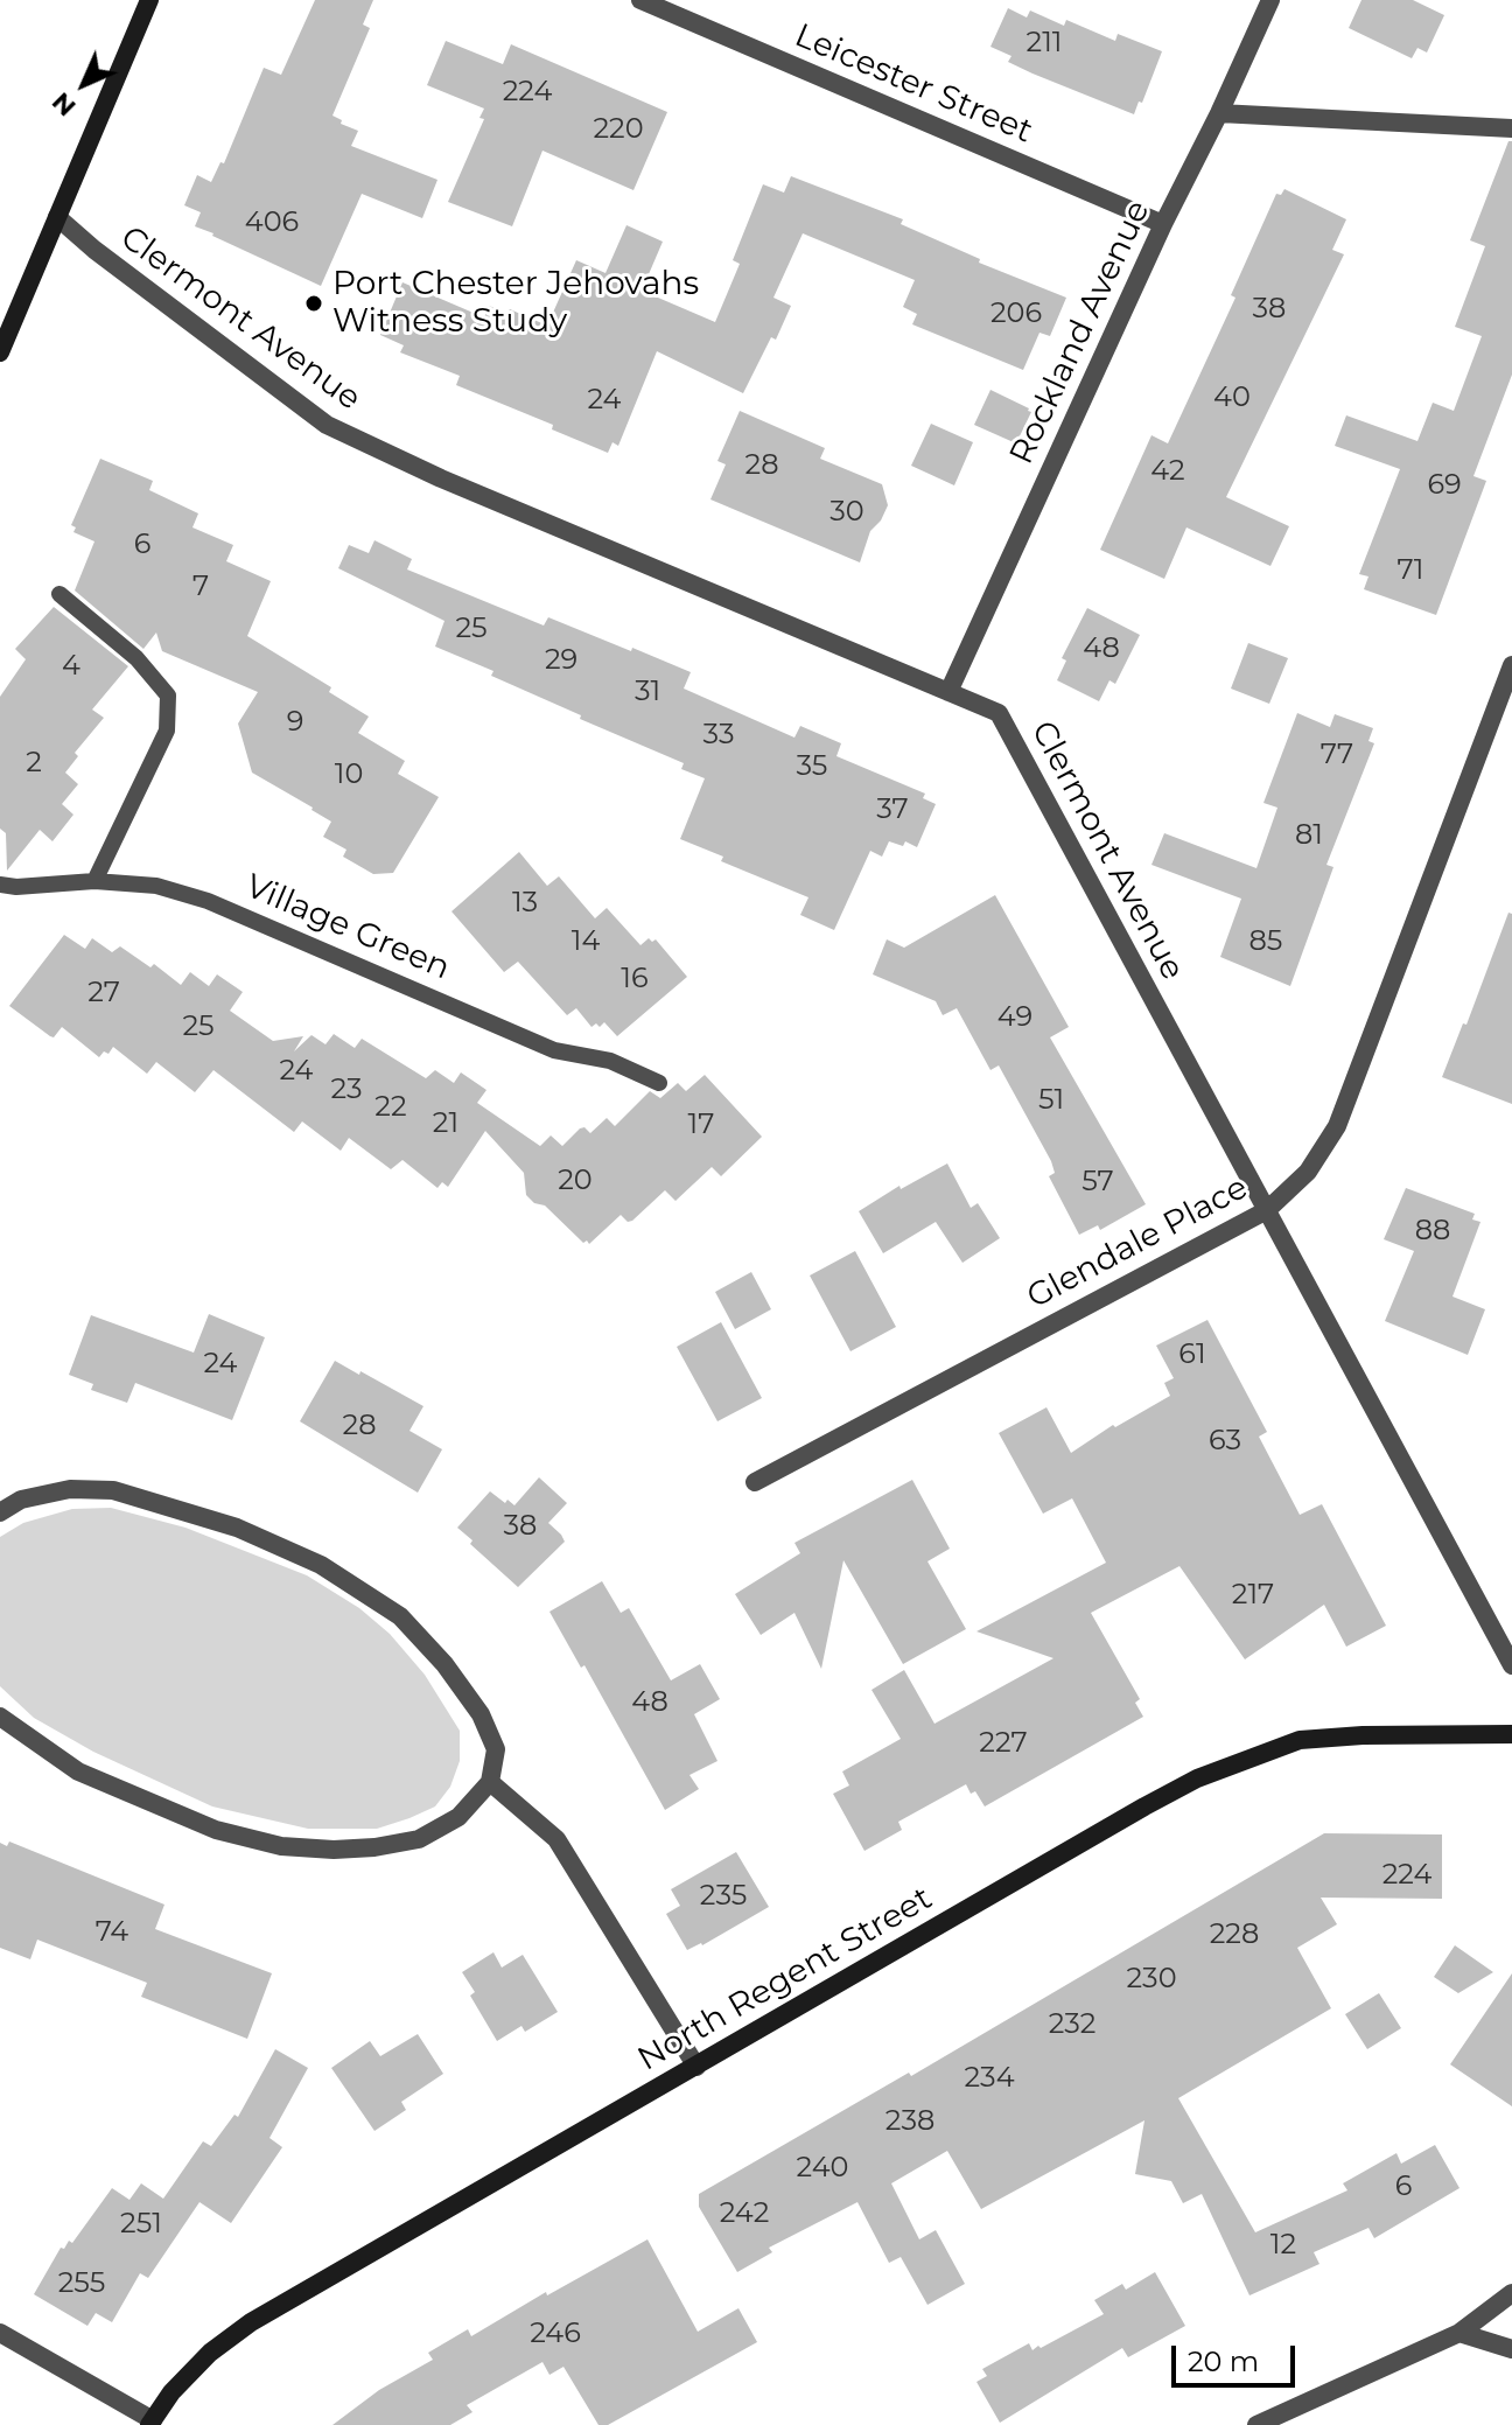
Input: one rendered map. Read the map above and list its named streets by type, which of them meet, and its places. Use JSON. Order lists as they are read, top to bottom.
{
  "streets": {
    "street": [
      "Leicester Street",
      "Clermont Avenue",
      "Rockland Avenue",
      "Glendale Place",
      "North Regent Street"
    ],
    "lane": ["Village Green"]
  },
  "crossings": [
    ["Leicester Street", "Rockland Avenue"],
    ["Clermont Avenue", "Rockland Avenue"],
    ["Clermont Avenue", "Glendale Place"]
  ],
  "places": ["Port Chester Jehovahs Witness Study"],
  "house_numbers": [
    "211",
    "224",
    "220",
    "406",
    "38",
    "206",
    "40",
    "24",
    "28",
    "42",
    "69",
    "30",
    "6",
    "71",
    "7",
    "25",
    "48",
    "29",
    "4",
    "31",
    "9",
    "33",
    "77",
    "2",
    "35",
    "10",
    "37",
    "81",
    "13",
    "14",
    "85",
    "16",
    "27",
    "49",
    "25",
    "24",
    "23",
    "51",
    "22",
    "21",
    "17",
    "20",
    "57",
    "88",
    "61",
    "24",
    "28",
    "63",
    "38",
    "217",
    "48",
    "227",
    "224",
    "235",
    "74",
    "228",
    "230",
    "232",
    "234",
    "238",
    "240",
    "6",
    "242",
    "251",
    "12",
    "255",
    "246"
  ],
  "scale_bar": "20 m",
  "north": "bottom left"
}
